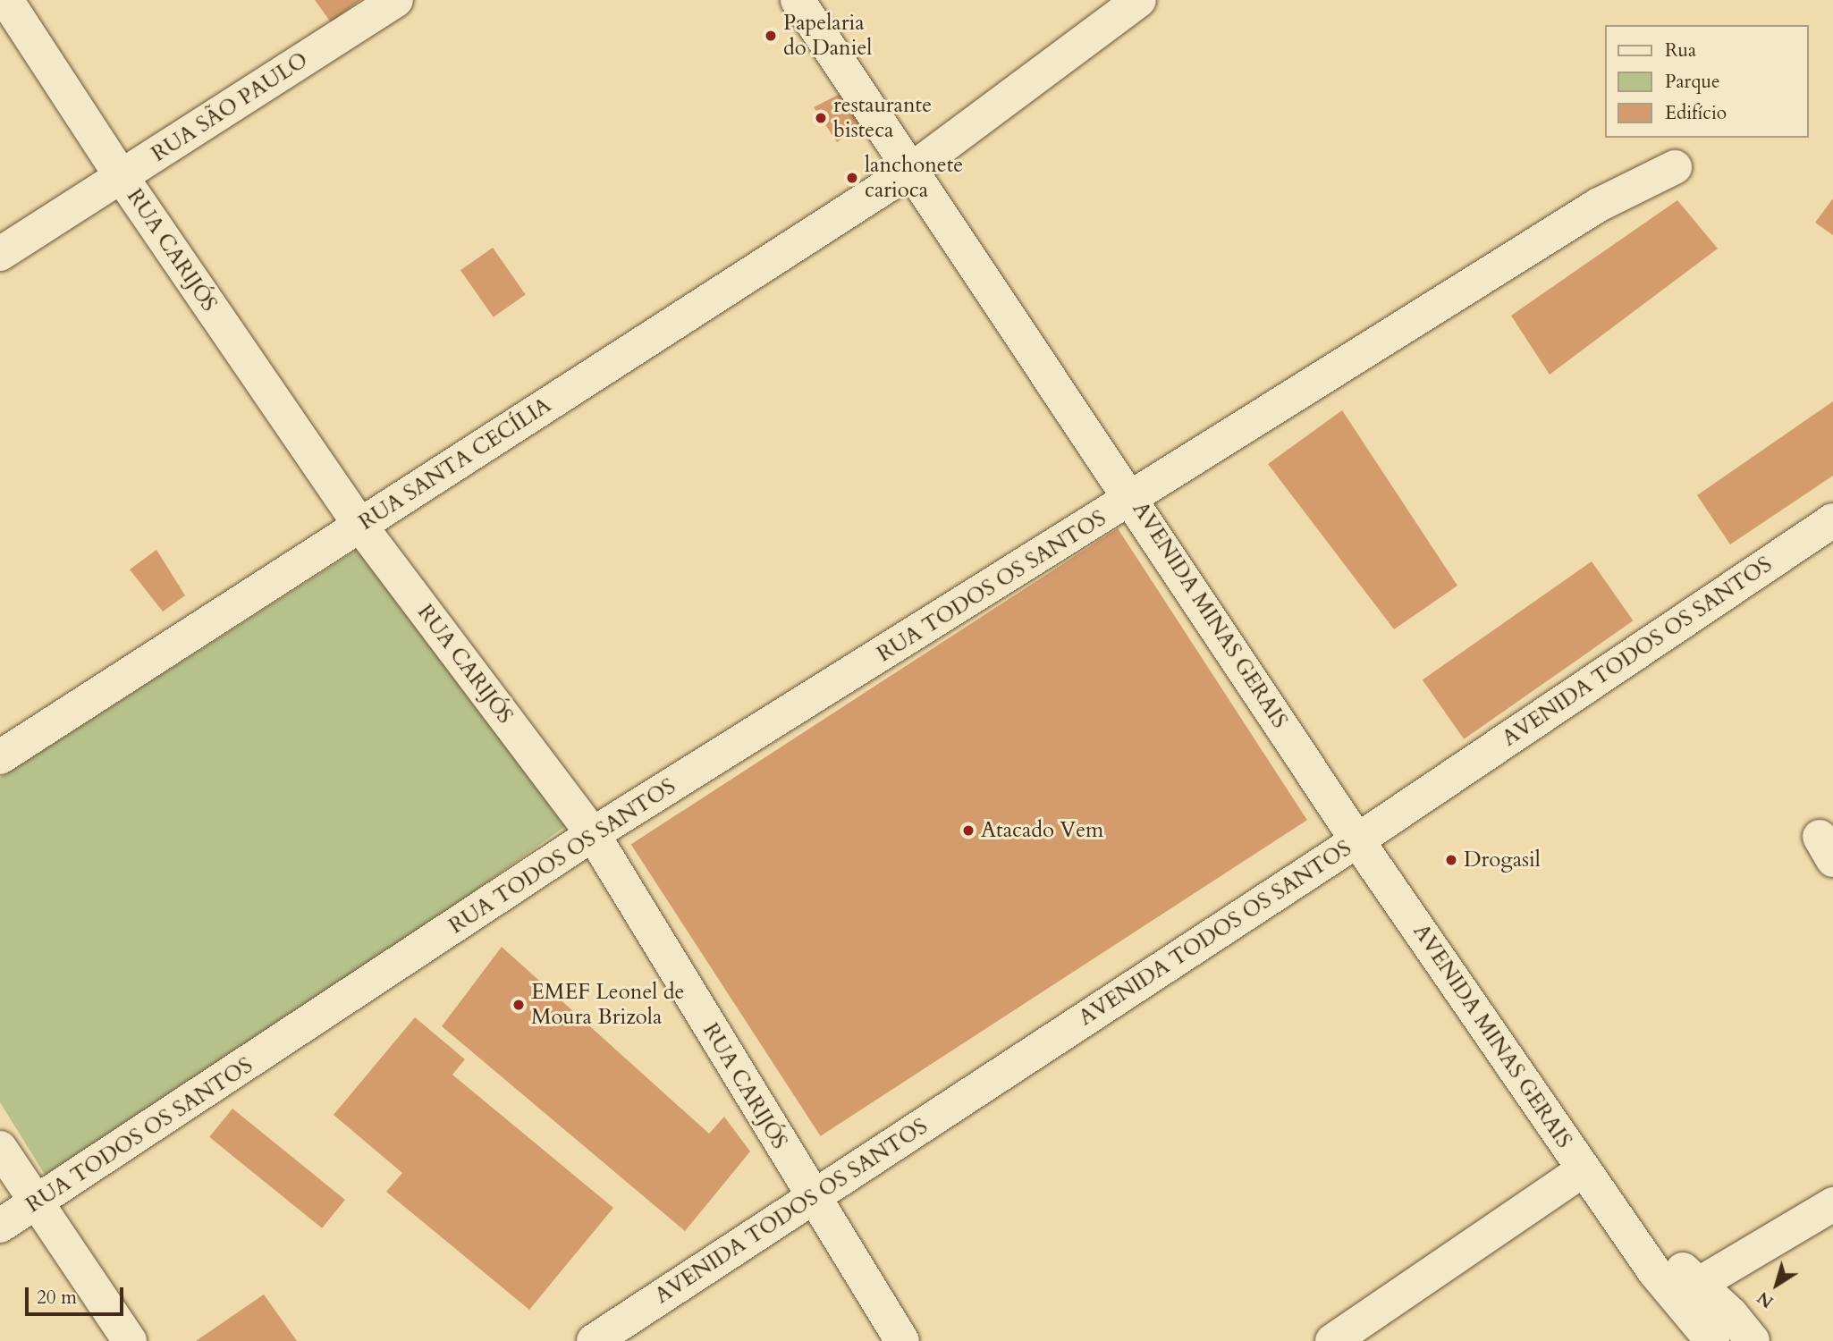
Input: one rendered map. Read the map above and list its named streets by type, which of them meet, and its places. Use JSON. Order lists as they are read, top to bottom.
{
  "streets": {
    "street": [
      "RUA SÃO PAULO",
      "RUA CARIJÓS",
      "RUA SANTA CECÍLIA",
      "RUA TODOS OS SANTOS",
      "AVENIDA MINAS GERAIS",
      "AVENIDA TODOS OS SANTOS"
    ]
  },
  "crossings": [
    ["RUA SÃO PAULO", "RUA CARIJÓS"],
    ["RUA CARIJÓS", "RUA SANTA CECÍLIA"],
    ["RUA CARIJÓS", "RUA TODOS OS SANTOS"],
    ["RUA CARIJÓS", "AVENIDA TODOS OS SANTOS"],
    ["RUA SANTA CECÍLIA", "AVENIDA MINAS GERAIS"],
    ["RUA TODOS OS SANTOS", "AVENIDA MINAS GERAIS"],
    ["AVENIDA MINAS GERAIS", "AVENIDA TODOS OS SANTOS"]
  ],
  "places": [
    "Papelaria do Daniel",
    "restaurante bisteca",
    "lanchonete carioca",
    "Atacado Vem",
    "Drogasil",
    "EMEF Leonel de Moura Brizola"
  ],
  "legend": ["Rua", "Parque", "Edifício"],
  "scale_bar": "20 m",
  "north": "bottom left"
}
